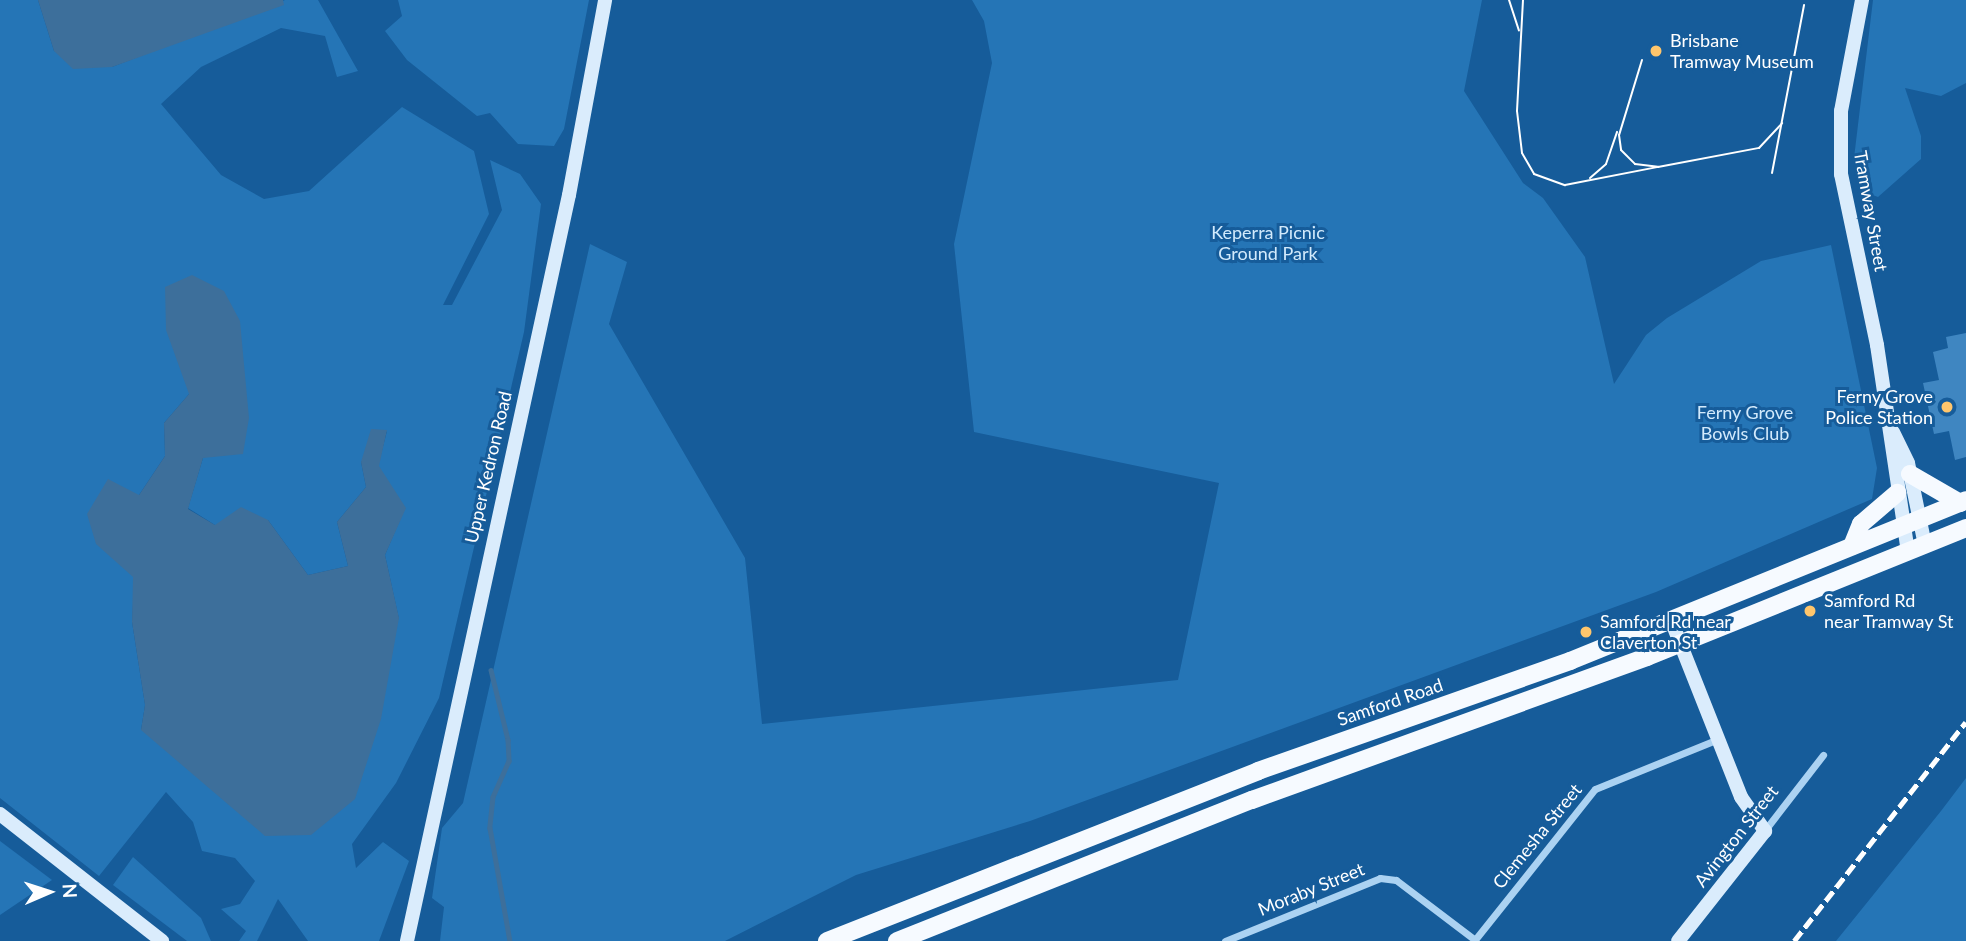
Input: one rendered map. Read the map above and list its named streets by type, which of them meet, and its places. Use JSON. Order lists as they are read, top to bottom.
{
  "streets": {
    "main road": ["Samford Road"],
    "street": [
      "Tramway Street",
      "Upper Kedron Road",
      "Clemesha Street",
      "Avington Street",
      "Moraby Street"
    ]
  },
  "crossings": [
    ["Tramway Street", "Samford Road"],
    ["Clemesha Street", "Moraby Street"]
  ],
  "parks": ["Keperra Picnic Ground Park", "Ferny Grove Bowls Club"],
  "places": [
    "Brisbane Tramway Museum",
    "Ferny Grove Police Station",
    "Samford Rd near Tramway St",
    "Samford Rd near Claverton St"
  ],
  "north": "right"
}
